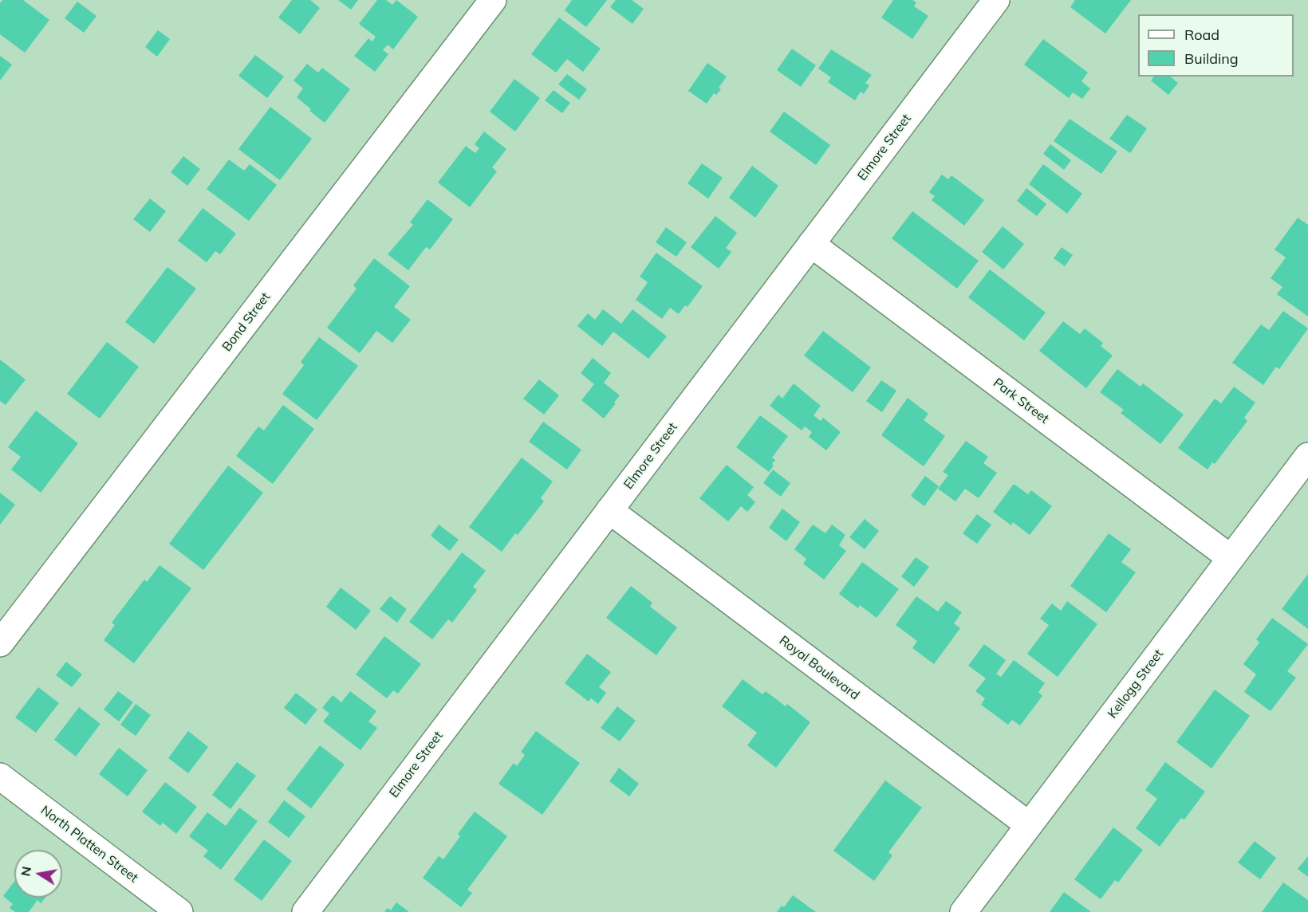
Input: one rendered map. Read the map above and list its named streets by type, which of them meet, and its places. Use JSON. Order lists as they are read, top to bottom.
{
  "streets": {
    "street": [
      "Elmore Street",
      "Bond Street",
      "Park Street",
      "Royal Boulevard",
      "Kellogg Street",
      "North Platten Street"
    ]
  },
  "crossings": [
    ["Elmore Street", "Park Street"],
    ["Elmore Street", "Royal Boulevard"],
    ["Park Street", "Kellogg Street"],
    ["Royal Boulevard", "Kellogg Street"]
  ],
  "legend": ["Road", "Building"],
  "north": "left"
}
